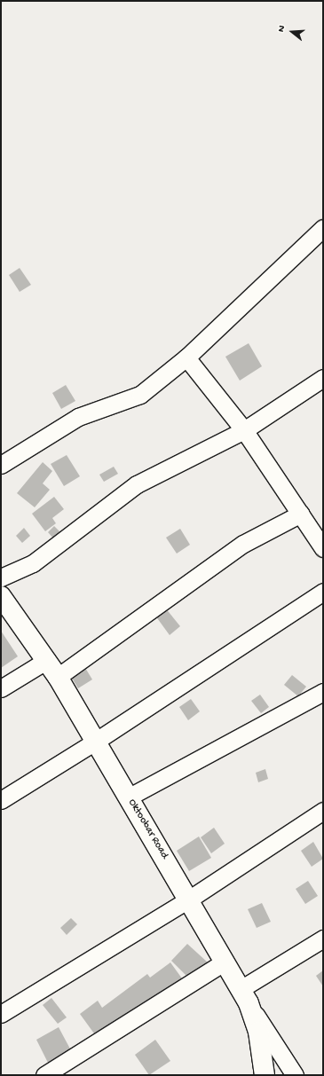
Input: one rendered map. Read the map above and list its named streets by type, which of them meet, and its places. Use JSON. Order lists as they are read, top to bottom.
{
  "streets": {
    "street": ["Oktoobar Road"]
  },
  "north": "left"
}
